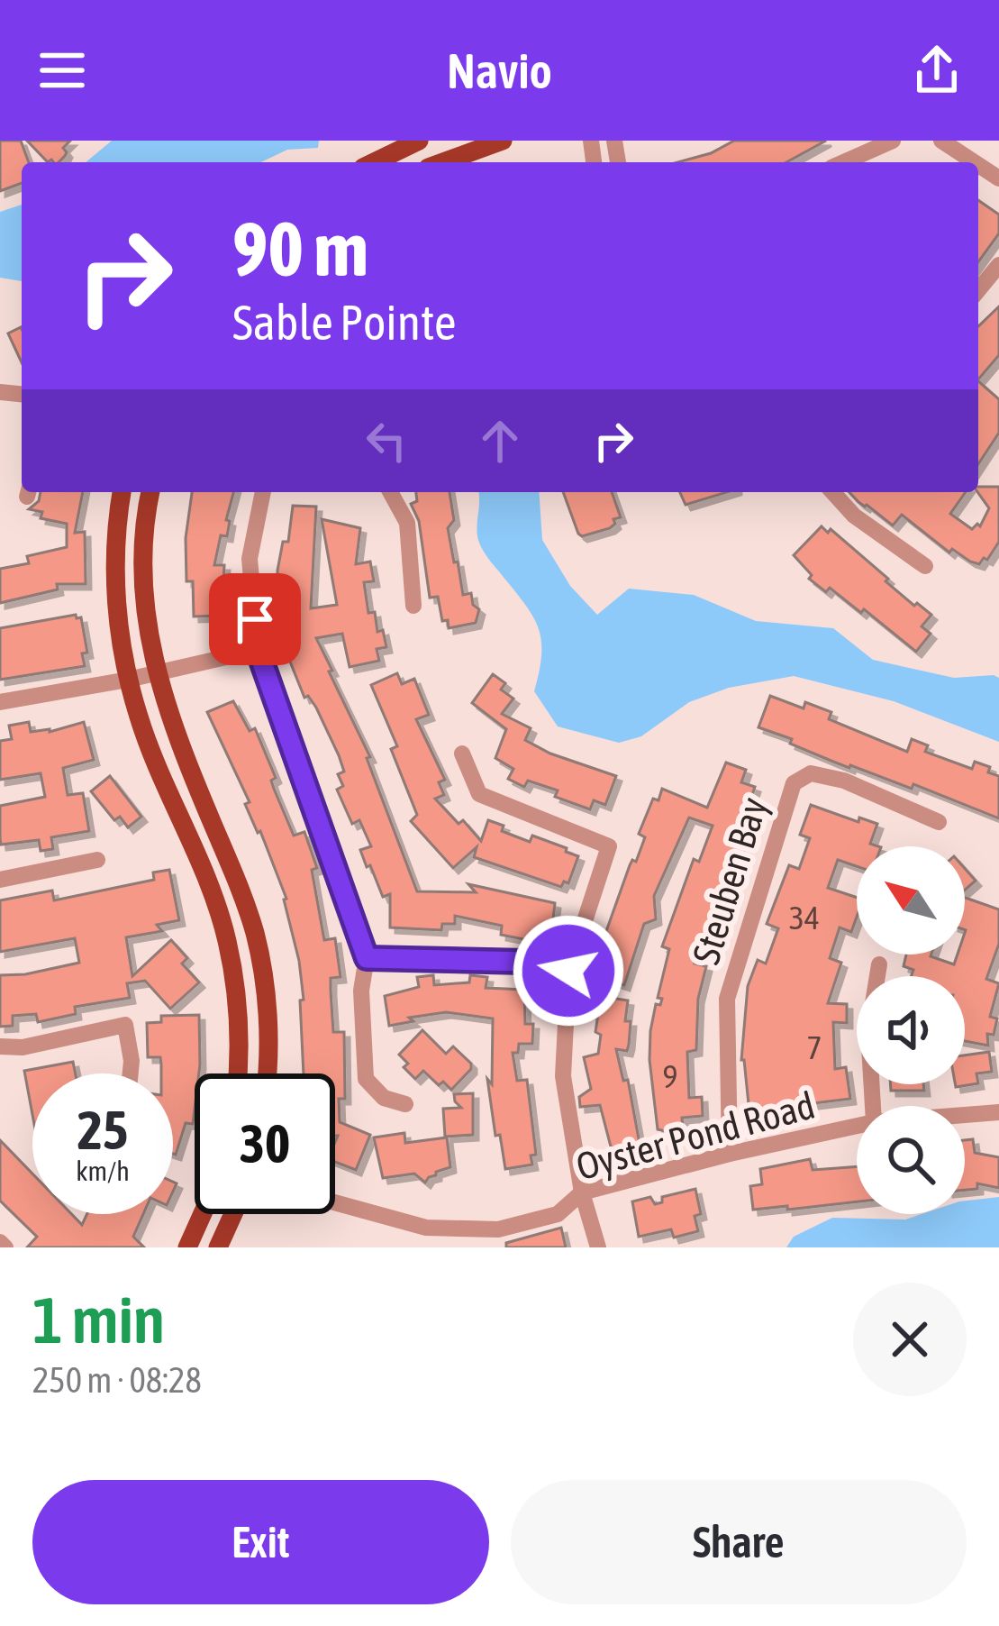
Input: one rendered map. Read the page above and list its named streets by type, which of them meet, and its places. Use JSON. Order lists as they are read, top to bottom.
{
  "streets": {
    "street": ["Steuben Bay", "Oyster Pond Road"]
  },
  "crossings": [
    ["Steuben Bay", "Oyster Pond Road"]
  ],
  "house_numbers": ["34", "7", "9"],
  "north": "top left",
  "page": {
    "header": "Navio",
    "turn": ["90 m", "Sable Pointe"],
    "speed": "25 km/h",
    "limit": "30",
    "heading": ["1 min", "250 m · 08:28"],
    "buttons": ["Exit", "Share"]
  }
}
